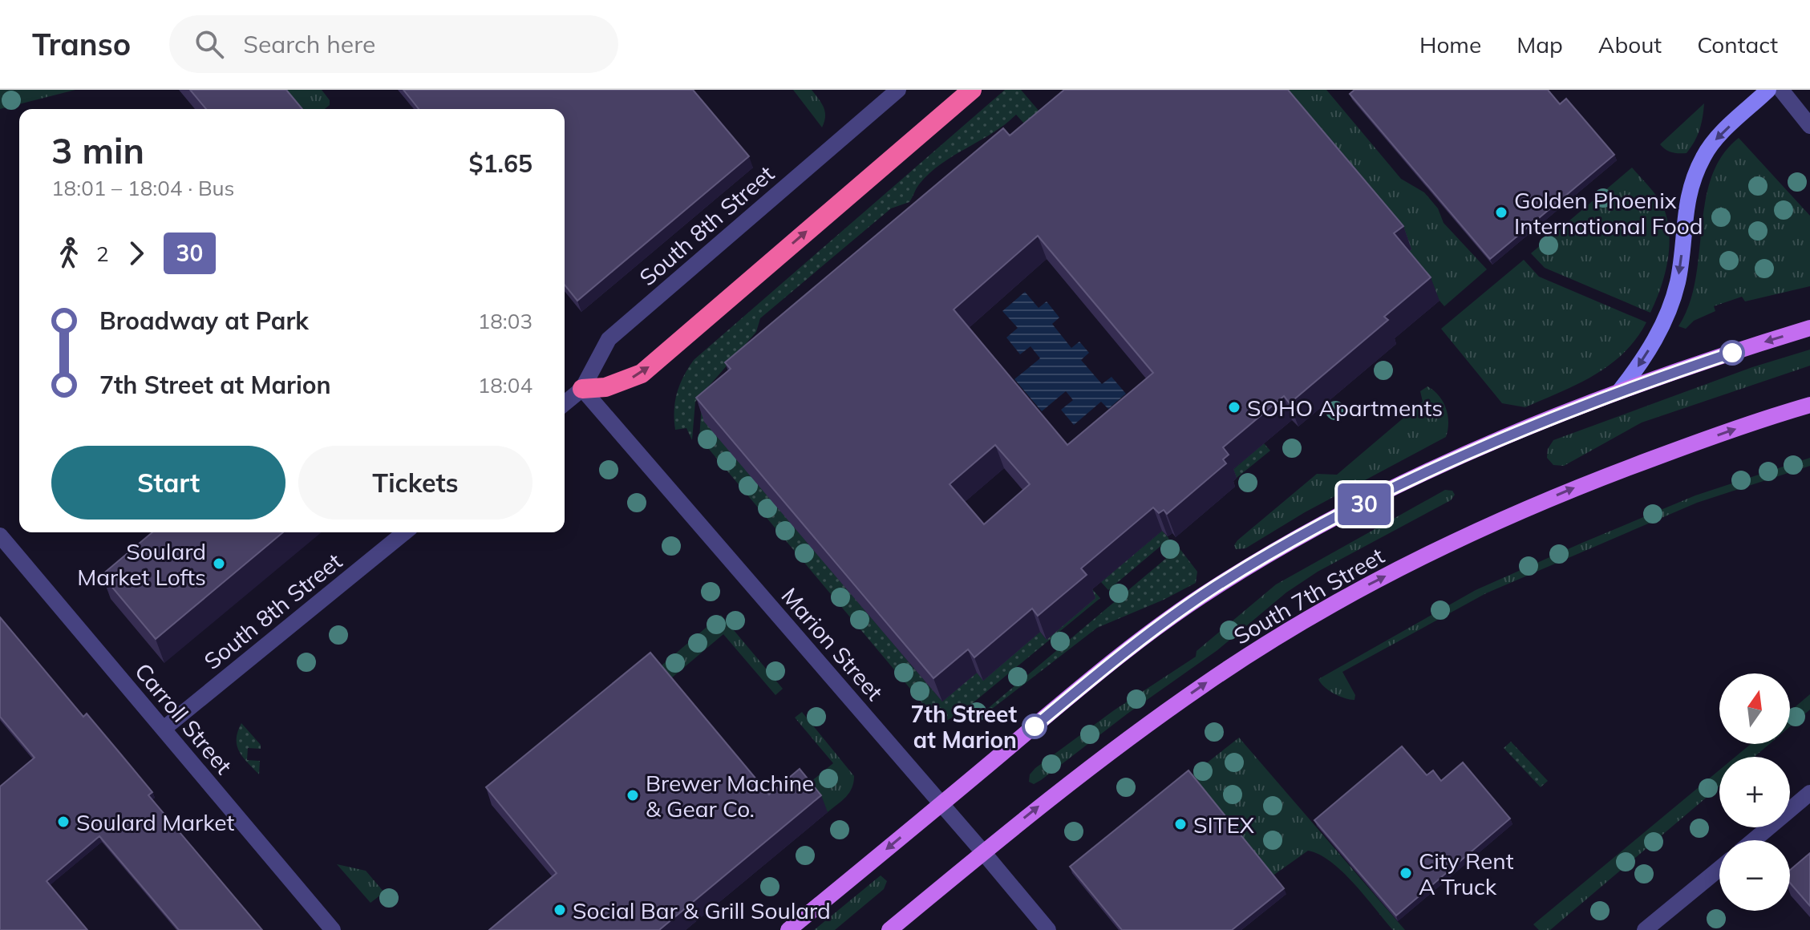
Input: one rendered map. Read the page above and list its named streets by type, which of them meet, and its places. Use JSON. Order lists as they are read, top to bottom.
{
  "streets": {
    "main road": ["South 7th Street"],
    "street": ["South 8th Street", "Marion Street", "Carroll Street"]
  },
  "crossings": [
    ["South 8th Street", "Marion Street"],
    ["South 8th Street", "Carroll Street"],
    ["South 7th Street", "Marion Street"]
  ],
  "places": [
    "Golden Phoenix International Food",
    "SOHO Apartments",
    "Soulard Market Lofts",
    "7th Street at Marion",
    "Brewer Machine & Gear Co.",
    "Soulard Market",
    "SITEX",
    "City Rent A Truck",
    "Social Bar & Grill Soulard"
  ],
  "lines": ["bus line 30"],
  "north": "top",
  "page": {
    "header": "Transo",
    "search": "Search here",
    "nav": [
      "Home",
      "Map",
      "About",
      "Contact"
    ],
    "on_map": "30",
    "heading": ["3 min", "18:01 – 18:04 · Bus", "$1.65"],
    "legs": ["2", "30"],
    "list": [
      {
        "name": "Broadway at Park",
        "value": "18:03"
      },
      {
        "name": "7th Street at Marion",
        "value": "18:04"
      }
    ],
    "buttons": ["Start", "Tickets"],
    "map_buttons": ["+", "−"]
  }
}
